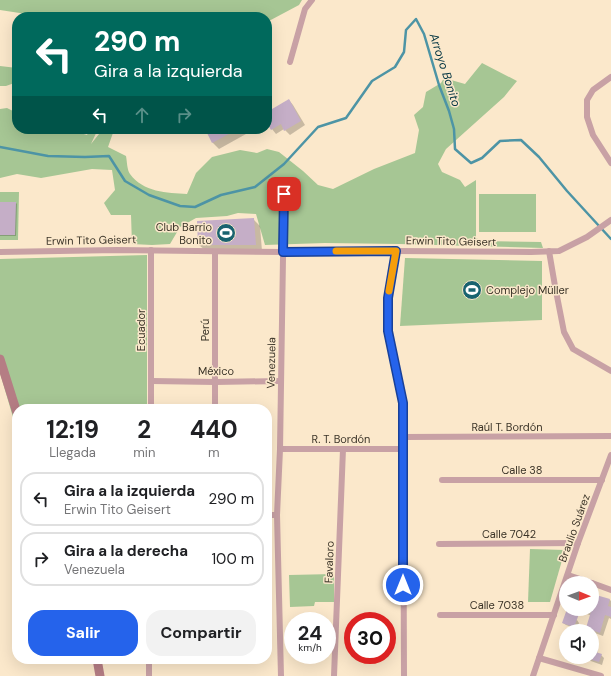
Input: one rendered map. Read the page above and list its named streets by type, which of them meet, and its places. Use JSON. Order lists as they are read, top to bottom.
{
  "streets": {
    "street": [
      "Erwin Tito Geisert",
      "Ecuador",
      "Perú",
      "Venezuela",
      "México",
      "Raúl T. Bordón",
      "R. T. Bordón",
      "Calle 38",
      "Braulio Suárez",
      "Calle 7042",
      "Favaloro",
      "Calle 7038"
    ]
  },
  "crossings": [
    ["Erwin Tito Geisert", "Ecuador"],
    ["Erwin Tito Geisert", "Perú"],
    ["Erwin Tito Geisert", "Venezuela"],
    ["Ecuador", "México"],
    ["Perú", "México"],
    ["Venezuela", "México"],
    ["Venezuela", "R. T. Bordón"],
    ["R. T. Bordón", "Favaloro"],
    ["Calle 38", "Braulio Suárez"],
    ["Braulio Suárez", "Calle 7042"],
    ["Braulio Suárez", "Calle 7038"]
  ],
  "water": ["Arroyo Bonito"],
  "places": {
    "sports": ["Club Barrio Bonito", "Complejo Müller"]
  },
  "north": "right",
  "page": {
    "turn": ["290 m", "Gira a la izquierda"],
    "eta": [
      "12:19",
      "Llegada",
      "2",
      "min",
      "440",
      "m"
    ],
    "list": [
      {
        "name": "Gira a la izquierda",
        "note": "Erwin Tito Geisert",
        "value": "290 m"
      },
      {
        "name": "Gira a la derecha",
        "note": "Venezuela",
        "value": "100 m"
      }
    ],
    "buttons": ["Salir", "Compartir"],
    "speed": "24 km/h",
    "limit": "30"
  }
}
